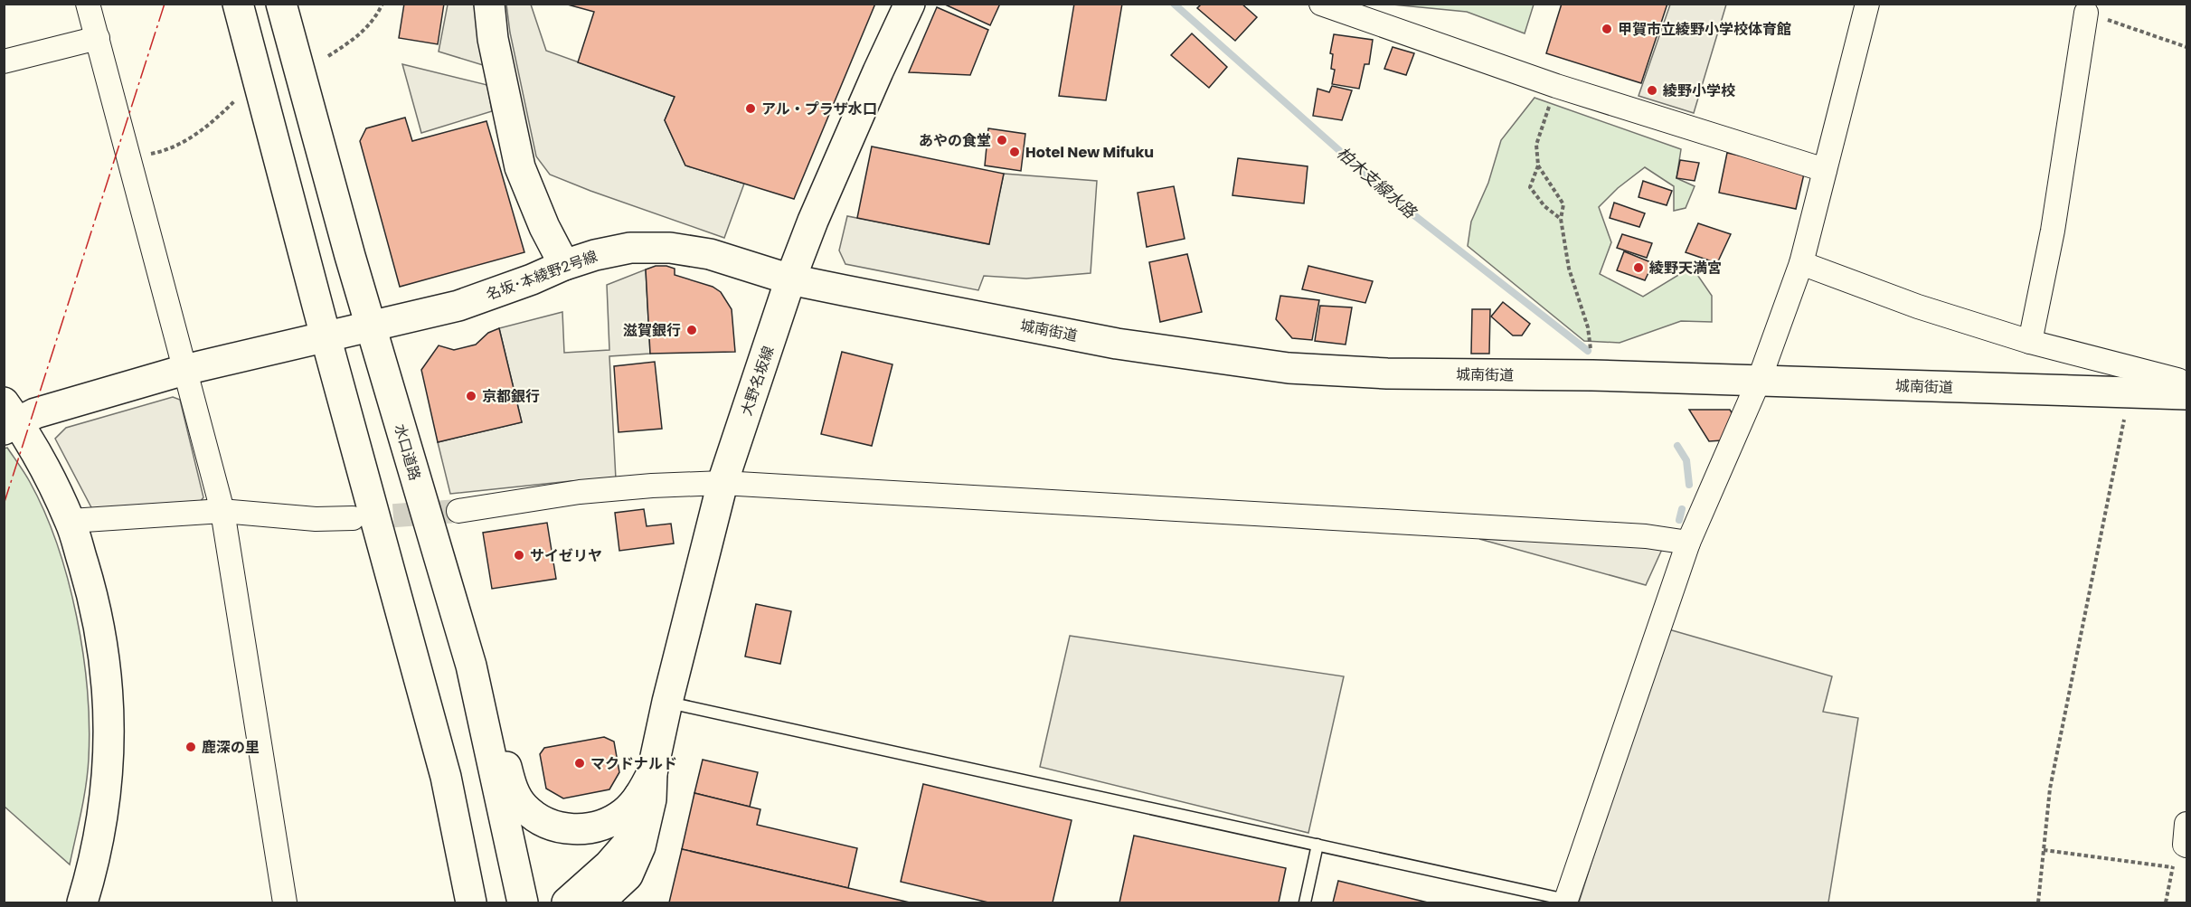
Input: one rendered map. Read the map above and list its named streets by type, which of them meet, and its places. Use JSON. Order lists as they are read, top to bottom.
{
  "streets": {
    "main road": [
      "名坂･本綾野2号線",
      "城南街道",
      "大野名坂線",
      "水口道路"
    ]
  },
  "crossings": [
    ["名坂･本綾野2号線", "城南街道"],
    ["名坂･本綾野2号線", "大野名坂線"],
    ["名坂･本綾野2号線", "水口道路"],
    ["城南街道", "大野名坂線"]
  ],
  "water": ["柏木支線水路"],
  "places": [
    "甲賀市立綾野小学校体育館",
    "綾野小学校",
    "アル・プラザ水口",
    "あやの食堂",
    "Hotel New Mifuku",
    "綾野天満宮",
    "滋賀銀行",
    "京都銀行",
    "サイゼリヤ",
    "鹿深の里",
    "マクドナルド"
  ]
}
